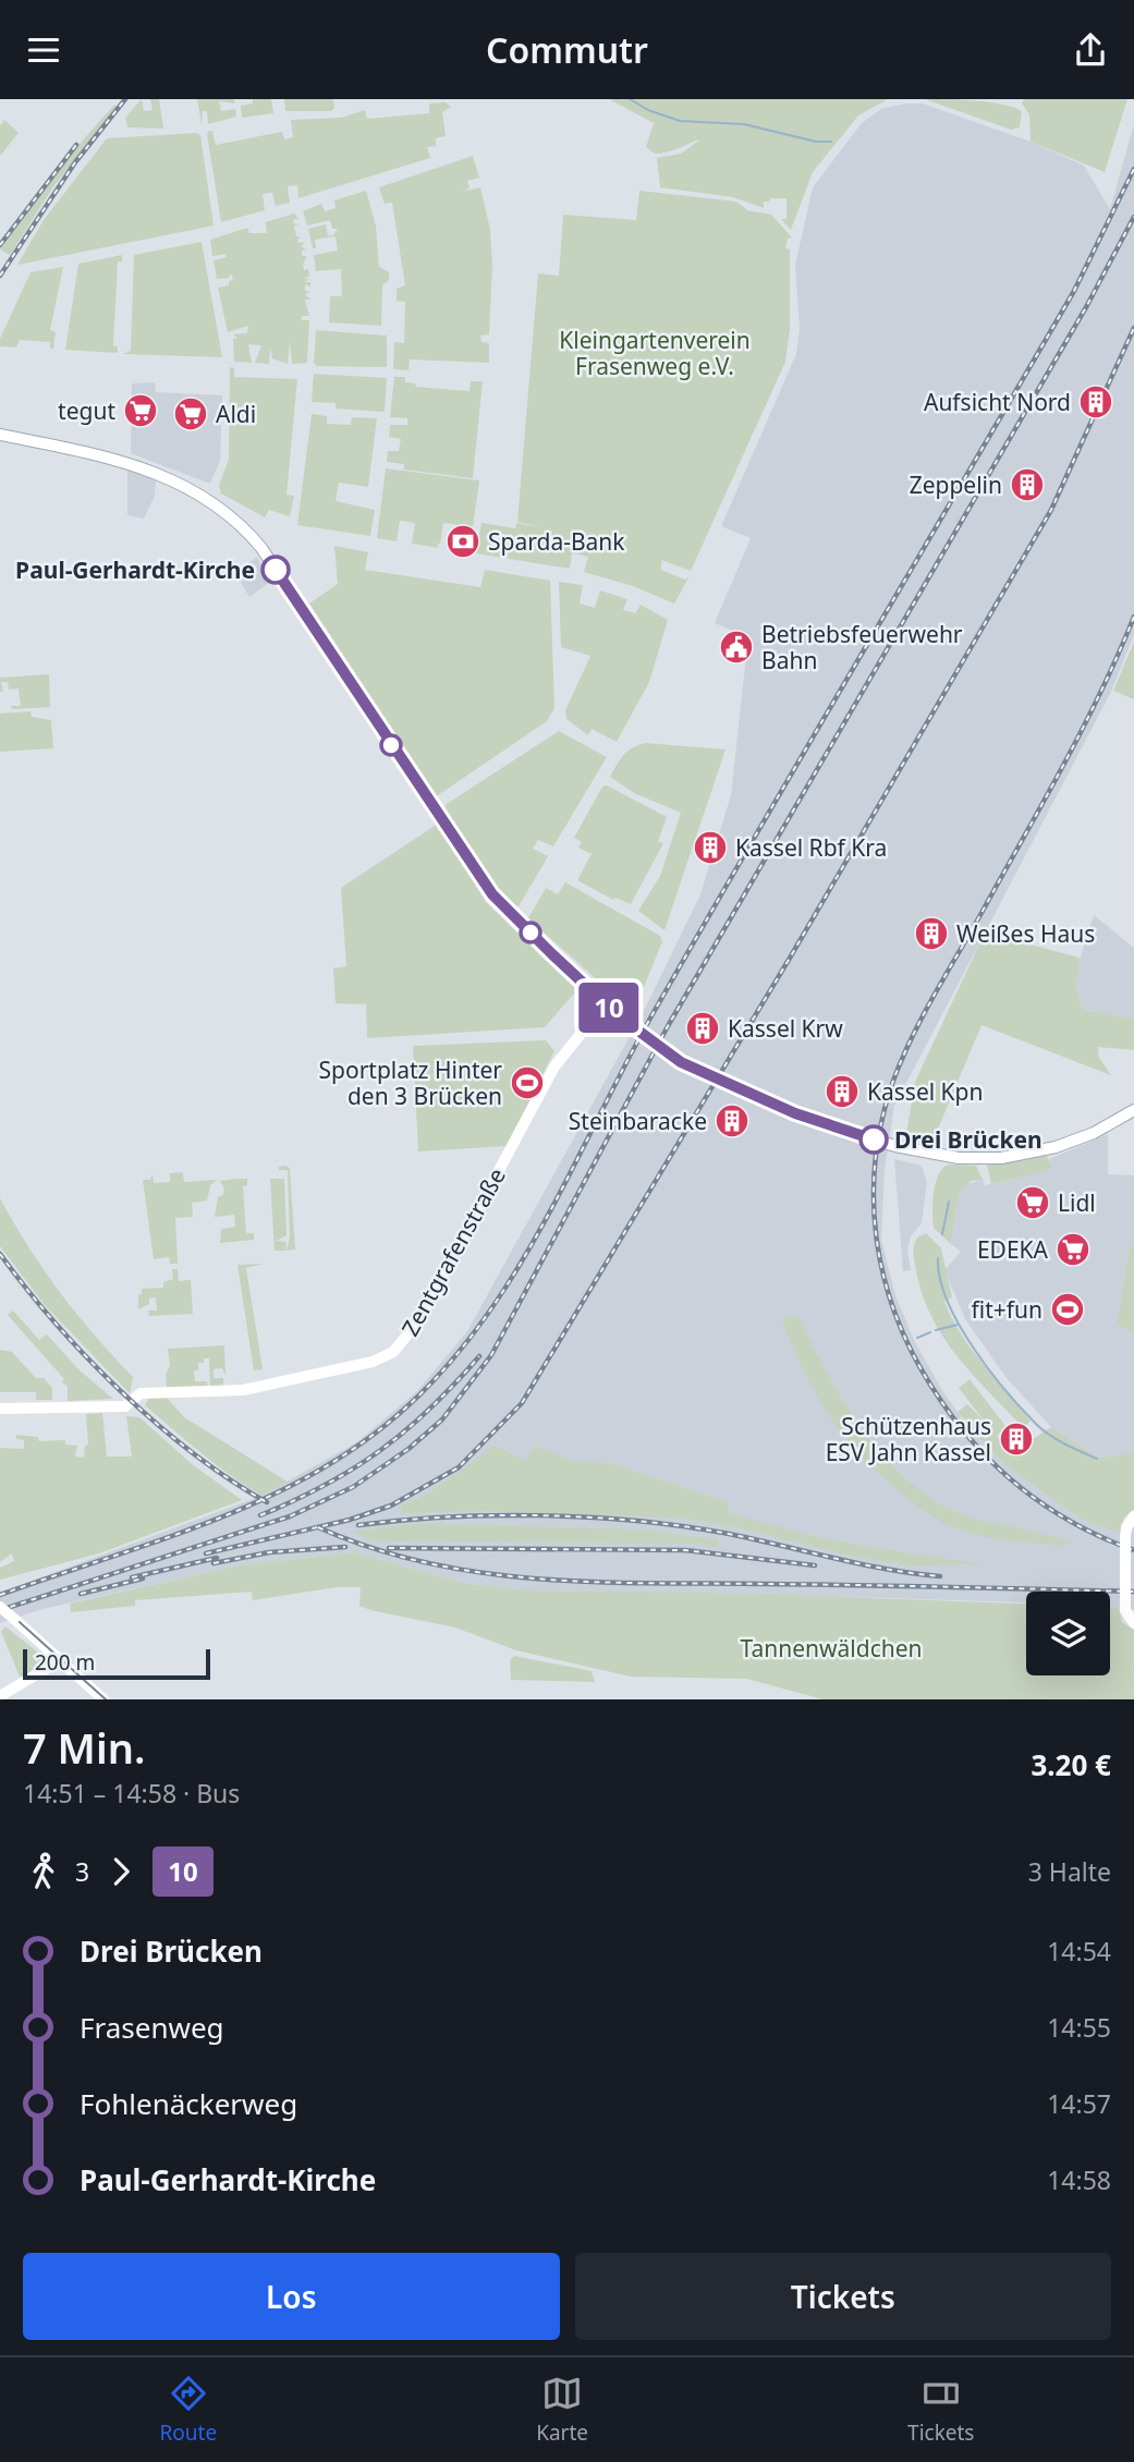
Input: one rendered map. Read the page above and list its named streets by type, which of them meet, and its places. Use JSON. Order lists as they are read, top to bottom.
{
  "streets": {
    "street": ["Zentgrafenstraße"]
  },
  "parks": ["Kleingartenverein Frasenweg e.V.", "Tannenwäldchen"],
  "places": {
    "building": [
      "Aufsicht Nord",
      "Zeppelin",
      "Kassel Rbf Kra",
      "Weißes Haus",
      "Kassel Krw",
      "Kassel Kpn",
      "Steinbaracke",
      "Schützenhaus ESV Jahn Kassel"
    ],
    "supermarket": [
      "tegut",
      "Aldi",
      "Lidl",
      "EDEKA"
    ],
    "bank": ["Sparda-Bank"],
    "other": ["Paul-Gerhardt-Kirche", "Drei Brücken"],
    "public building": ["Betriebsfeuerwehr Bahn"],
    "sports": ["Sportplatz Hinter den 3 Brücken", "fit+fun"]
  },
  "lines": ["bus line 10"],
  "scale_bar": "200 m",
  "page": {
    "header": "Commutr",
    "on_map": "10",
    "scale": "200 m",
    "heading": ["7 Min.", "14:51 – 14:58 · Bus", "3.20 €"],
    "legs": ["3", "10", "3 Halte"],
    "list": [
      {
        "name": "Drei Brücken",
        "value": "14:54"
      },
      {
        "name": "Frasenweg",
        "value": "14:55"
      },
      {
        "name": "Fohlenäckerweg",
        "value": "14:57"
      },
      {
        "name": "Paul-Gerhardt-Kirche",
        "value": "14:58"
      }
    ],
    "buttons": ["Los", "Tickets"],
    "tabs": ["Route", "Karte", "Tickets"]
  }
}
